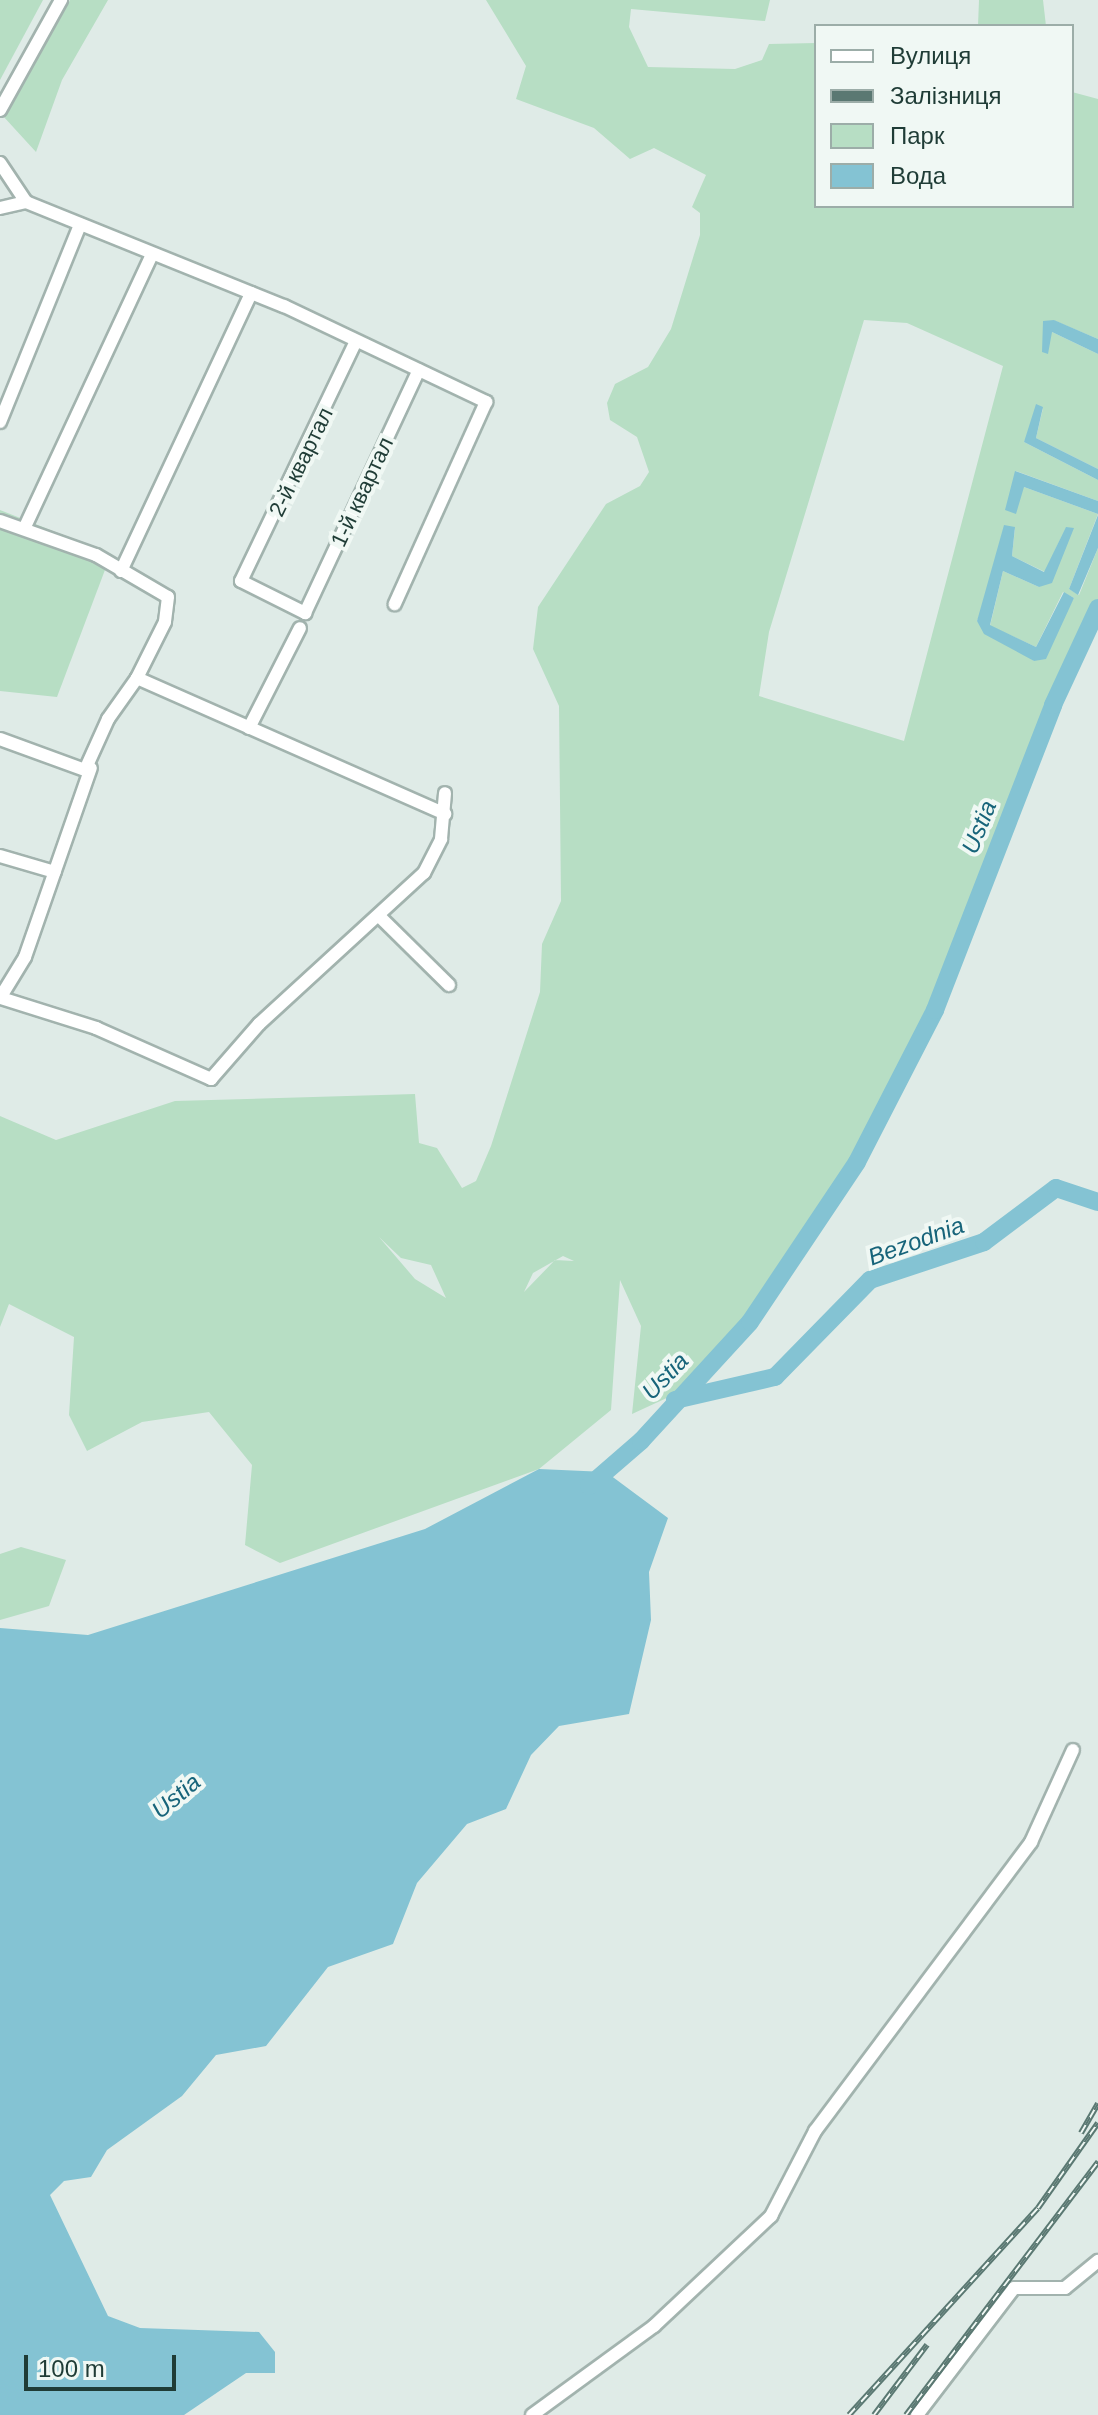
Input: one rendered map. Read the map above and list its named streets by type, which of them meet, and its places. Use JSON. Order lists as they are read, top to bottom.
{
  "streets": {
    "street": ["2-й квартал", "1-й квартал"]
  },
  "crossings": [
    ["2-й квартал", "1-й квартал"]
  ],
  "water": ["Ustia", "Bezodnia"],
  "legend": [
    "Вулиця",
    "Залізниця",
    "Парк",
    "Вода"
  ],
  "scale_bar": "100 m"
}
